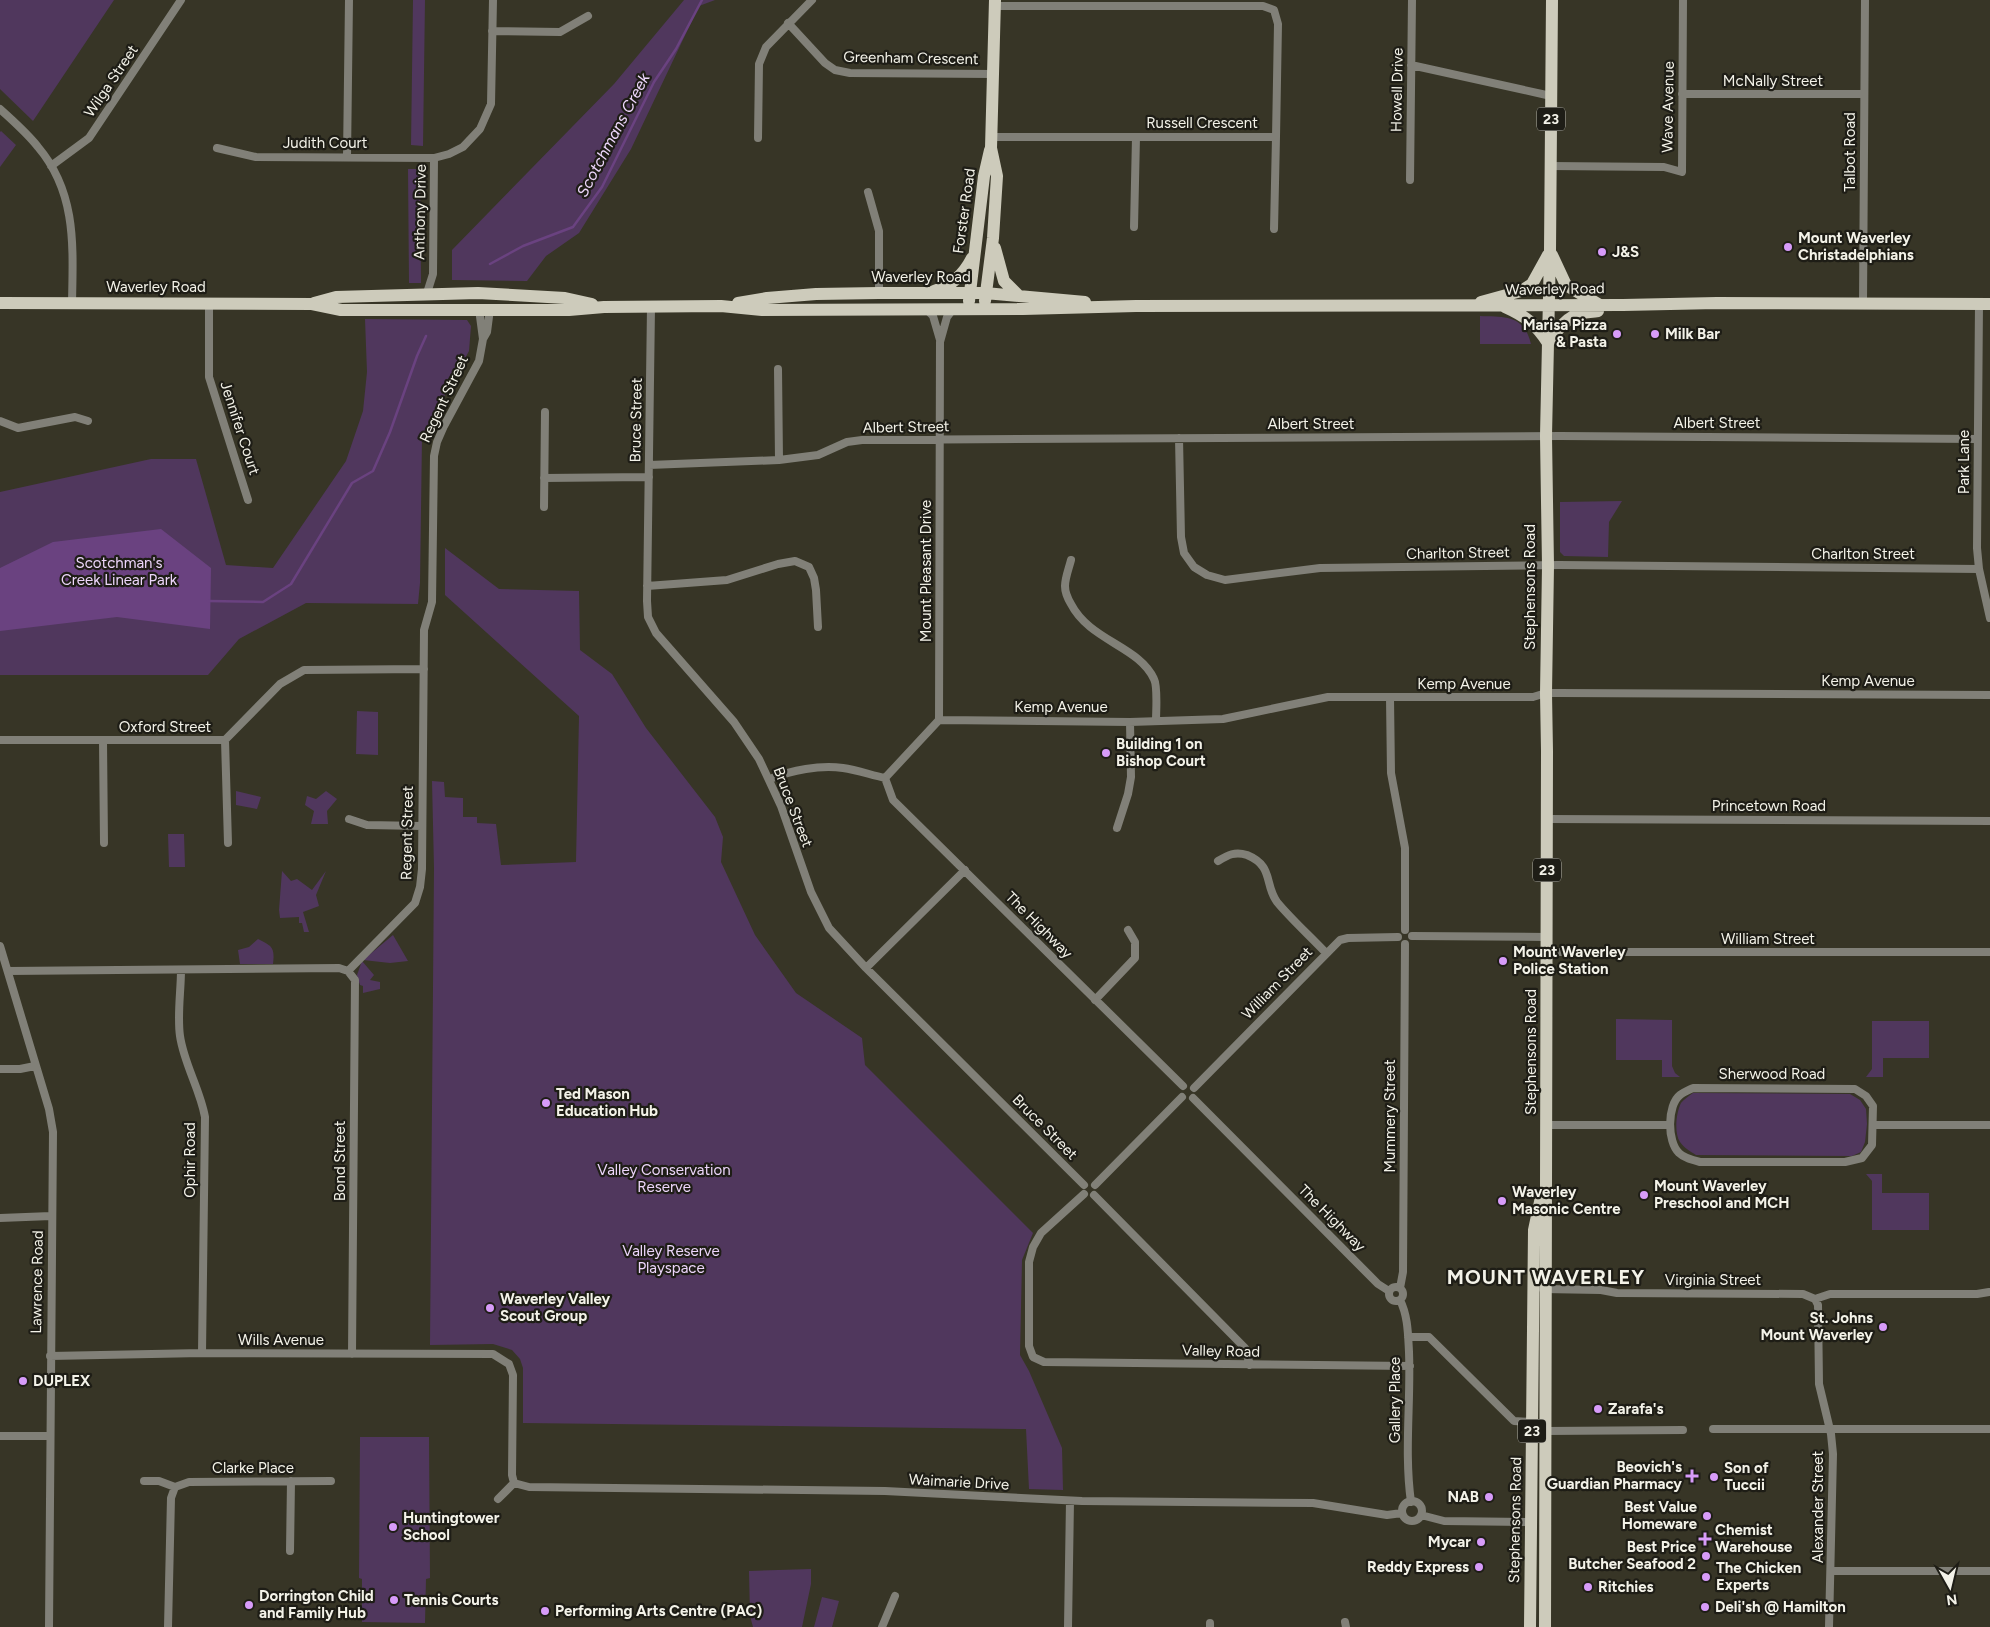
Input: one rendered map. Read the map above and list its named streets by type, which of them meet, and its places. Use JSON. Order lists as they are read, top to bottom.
{
  "streets": {
    "main road": [
      "23",
      "Forster Road",
      "Waverley Road",
      "Stephensons Road"
    ],
    "street": [
      "Greenham Crescent",
      "Wilga Street",
      "McNally Street",
      "Howell Drive",
      "Wave Avenue",
      "Russell Crescent",
      "Judith Court",
      "Talbot Road",
      "Anthony Drive",
      "Regent Street",
      "Bruce Street",
      "Albert Street",
      "Jennifer Court",
      "Park Lane",
      "Charlton Street",
      "Mount Pleasant Drive",
      "Kemp Avenue",
      "Oxford Street",
      "Princetown Road",
      "The Highway",
      "William Street",
      "Sherwood Road",
      "Mummery Street",
      "Ophir Road",
      "Bond Street",
      "Virginia Street",
      "Lawrence Road",
      "Wills Avenue",
      "Valley Road",
      "Gallery Place",
      "Clarke Place",
      "Waimarie Drive",
      "Alexander Street"
    ]
  },
  "crossings": [
    ["Greenham Crescent", "Forster Road"],
    ["McNally Street", "Wave Avenue"],
    ["McNally Street", "Talbot Road"],
    ["Wave Avenue", "Stephensons Road"],
    ["Russell Crescent", "Forster Road"],
    ["Judith Court", "Anthony Drive"],
    ["Talbot Road", "Waverley Road"],
    ["Forster Road", "Waverley Road"],
    ["Anthony Drive", "Waverley Road"],
    ["Waverley Road", "Regent Street"],
    ["Waverley Road", "Bruce Street"],
    ["Waverley Road", "Jennifer Court"],
    ["Waverley Road", "Park Lane"],
    ["Waverley Road", "Mount Pleasant Drive"],
    ["Waverley Road", "Stephensons Road"],
    ["Regent Street", "Oxford Street"],
    ["Regent Street", "Bond Street"],
    ["Bruce Street", "Albert Street"],
    ["Bruce Street", "Valley Road"],
    ["Albert Street", "Park Lane"],
    ["Albert Street", "Charlton Street"],
    ["Albert Street", "Mount Pleasant Drive"],
    ["Albert Street", "Stephensons Road"],
    ["Park Lane", "Charlton Street"],
    ["Charlton Street", "Stephensons Road"],
    ["Mount Pleasant Drive", "Kemp Avenue"],
    ["Stephensons Road", "Kemp Avenue"],
    ["Stephensons Road", "Princetown Road"],
    ["Stephensons Road", "William Street"],
    ["Stephensons Road", "Virginia Street"],
    ["The Highway", "William Street"],
    ["The Highway", "Mummery Street"],
    ["The Highway", "Gallery Place"],
    ["William Street", "Mummery Street"],
    ["Mummery Street", "Gallery Place"],
    ["Ophir Road", "Wills Avenue"],
    ["Bond Street", "Wills Avenue"],
    ["Virginia Street", "Alexander Street"],
    ["Lawrence Road", "Wills Avenue"],
    ["Wills Avenue", "Waimarie Drive"],
    ["Valley Road", "Gallery Place"],
    ["Gallery Place", "Waimarie Drive"]
  ],
  "districts": ["MOUNT WAVERLEY"],
  "water": ["Scotchmans Creek"],
  "parks": ["Scotchman's Creek Linear Park", "Valley Conservation Reserve", "Valley Reserve Playspace"],
  "places": {
    "other": [
      "Mount Waverley Christadelphians",
      "J&S",
      "Marisa Pizza & Pasta",
      "Milk Bar",
      "Building 1 on Bishop Court",
      "Mount Waverley Police Station",
      "Ted Mason Education Hub",
      "Mount Waverley Preschool and MCH",
      "Waverley Masonic Centre",
      "Waverley Valley Scout Group",
      "St. Johns Mount Waverley",
      "DUPLEX",
      "Zarafa's",
      "Son of Tuccii",
      "NAB",
      "Best Value Homeware",
      "Huntingtower School",
      "Mycar",
      "Best Price Butcher Seafood 2",
      "Reddy Express",
      "The Chicken Experts",
      "Ritchies",
      "Tennis Courts",
      "Dorrington Child and Family Hub",
      "Deli'sh @ Hamilton",
      "Performing Arts Centre (PAC)"
    ],
    "health": ["Beovich's Guardian Pharmacy", "Chemist Warehouse"]
  },
  "north": "bottom"
}
